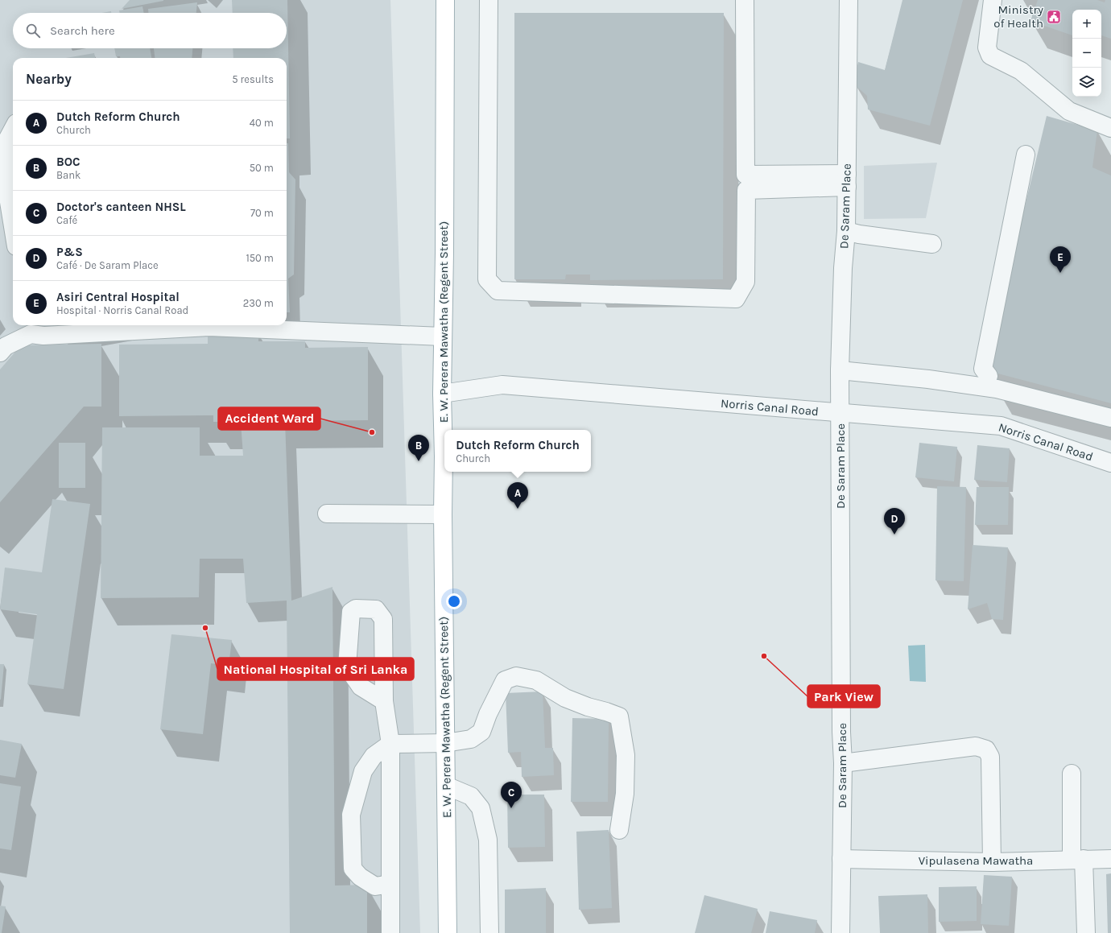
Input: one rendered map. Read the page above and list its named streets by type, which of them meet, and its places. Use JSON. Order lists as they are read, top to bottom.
{
  "streets": {
    "main road": ["E. W. Perera Mawatha (Regent Street)"],
    "street": ["De Saram Place", "Norris Canal Road", "Vipulasena Mawatha"]
  },
  "crossings": [
    ["De Saram Place", "Norris Canal Road"],
    ["De Saram Place", "Vipulasena Mawatha"],
    ["E. W. Perera Mawatha (Regent Street)", "Norris Canal Road"]
  ],
  "places": {
    "public building": ["Ministry of Health"],
    "other": ["Accident Ward", "National Hospital of Sri Lanka", "Park View"]
  },
  "page": {
    "map_buttons": ["+", "−"],
    "search": "Search here",
    "heading": ["Nearby", "5 results"],
    "list": [
      {
        "mark": "A",
        "name": "Dutch Reform Church",
        "note": "Church",
        "value": "40 m"
      },
      {
        "mark": "B",
        "name": "BOC",
        "note": "Bank",
        "value": "50 m"
      },
      {
        "mark": "C",
        "name": "Doctor's canteen NHSL",
        "note": "Café",
        "value": "70 m"
      },
      {
        "mark": "D",
        "name": "P&S",
        "note": "Café · De Saram Place",
        "value": "150 m"
      },
      {
        "mark": "E",
        "name": "Asiri Central Hospital",
        "note": "Hospital · Norris Canal Road",
        "value": "230 m"
      }
    ],
    "pins": [
      "E",
      "B",
      "A",
      "D",
      "C"
    ],
    "popup": ["Dutch Reform Church", "Church"]
  }
}
